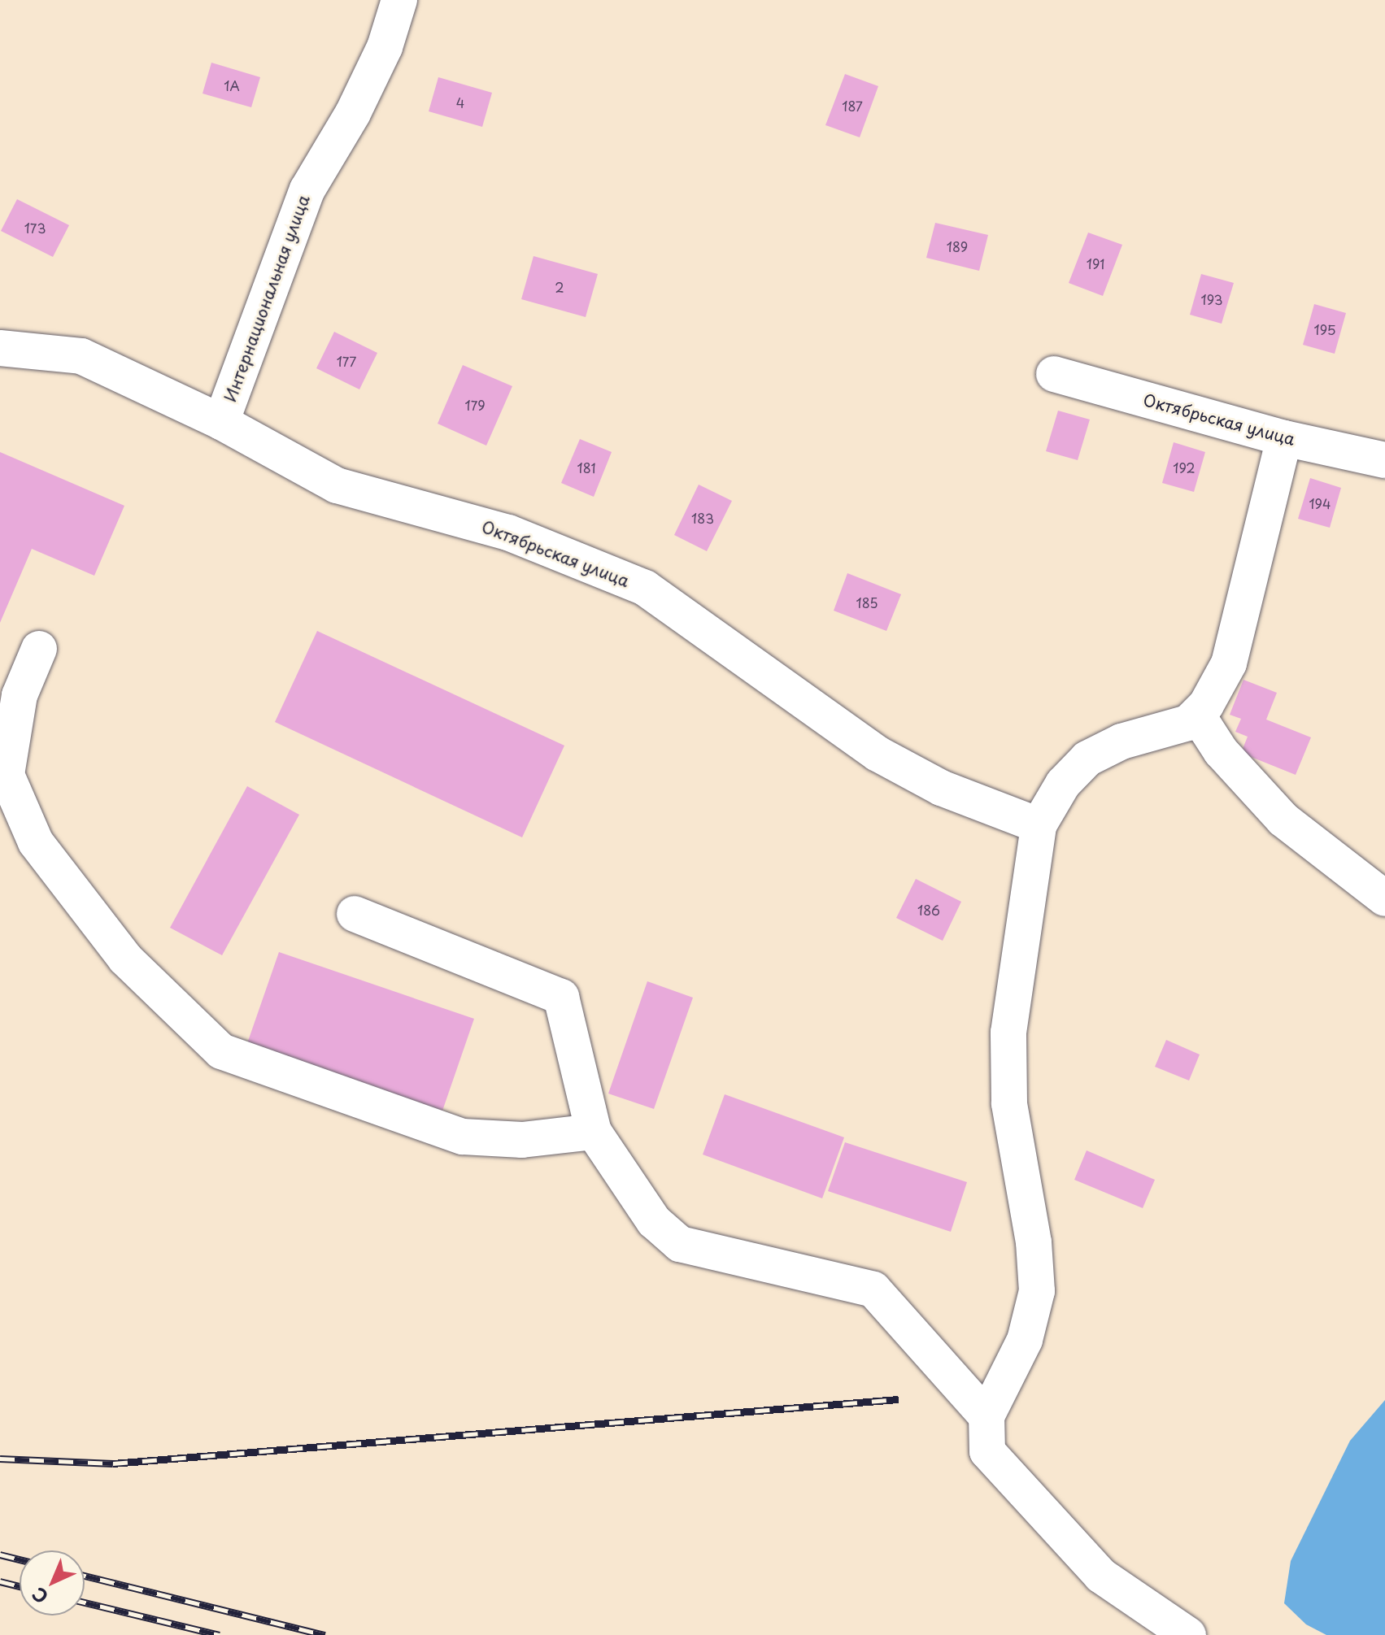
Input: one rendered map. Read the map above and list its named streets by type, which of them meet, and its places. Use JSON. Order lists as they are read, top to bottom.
{
  "streets": {
    "street": ["Интернациональная улица", "Октябрьская улица"]
  },
  "crossings": [
    ["Интернациональная улица", "Октябрьская улица"]
  ],
  "house_numbers": [
    "1А",
    "4",
    "187",
    "173",
    "189",
    "191",
    "2",
    "193",
    "195",
    "177",
    "179",
    "181",
    "192",
    "194",
    "183",
    "185",
    "186"
  ],
  "north": "bottom left"
}
